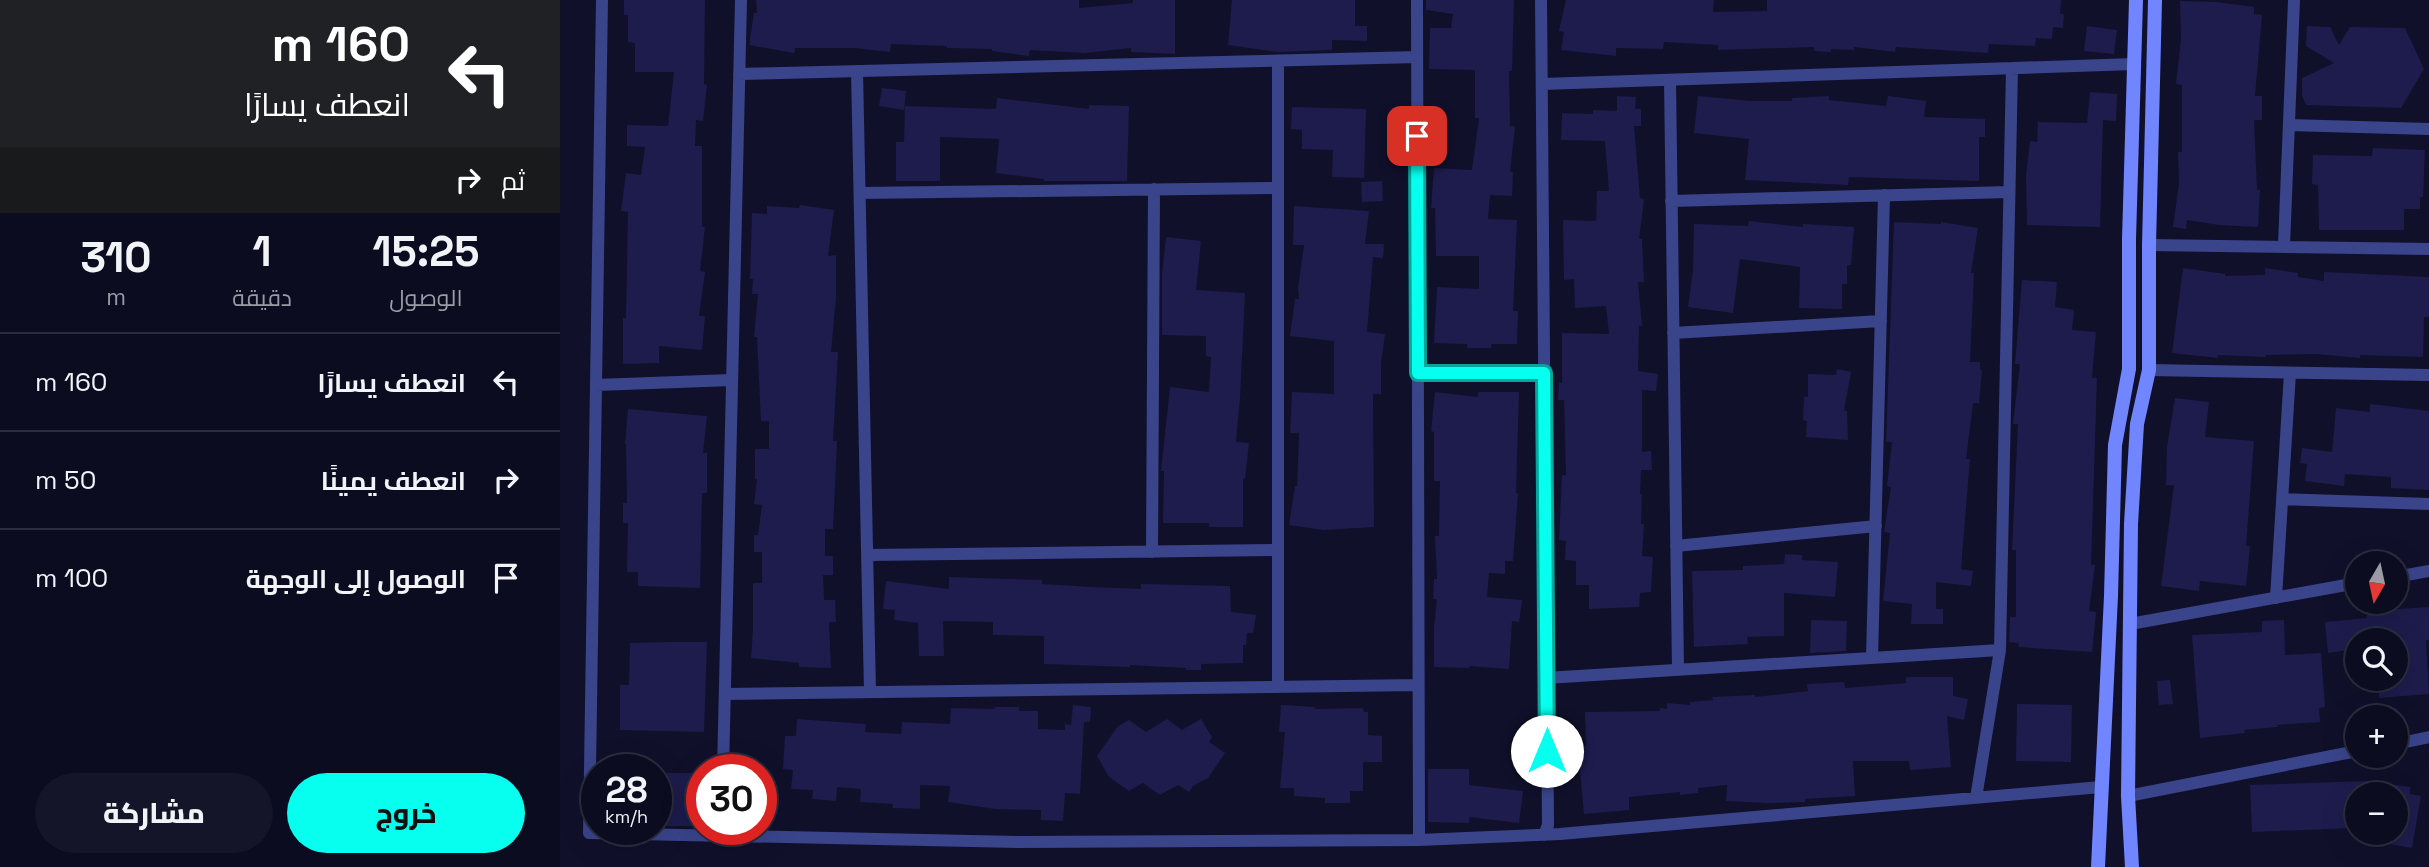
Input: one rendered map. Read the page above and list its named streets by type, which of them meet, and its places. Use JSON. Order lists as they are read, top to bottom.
{
  "north": "bottom",
  "page": {
    "turn": ["160 m", "انعطف يسارًا"],
    "then": "ثم",
    "eta": [
      "15:25",
      "الوصول",
      "1",
      "دقيقة",
      "310",
      "m"
    ],
    "list": [
      {
        "name": "انعطف يسارًا",
        "value": "160 m"
      },
      {
        "name": "انعطف يمينًا",
        "value": "50 m"
      },
      {
        "name": "الوصول إلى الوجهة",
        "value": "100 m"
      }
    ],
    "map_buttons": ["+", "−"],
    "speed": "28 km/h",
    "limit": "30",
    "buttons": ["خروج", "مشاركة"]
  }
}
